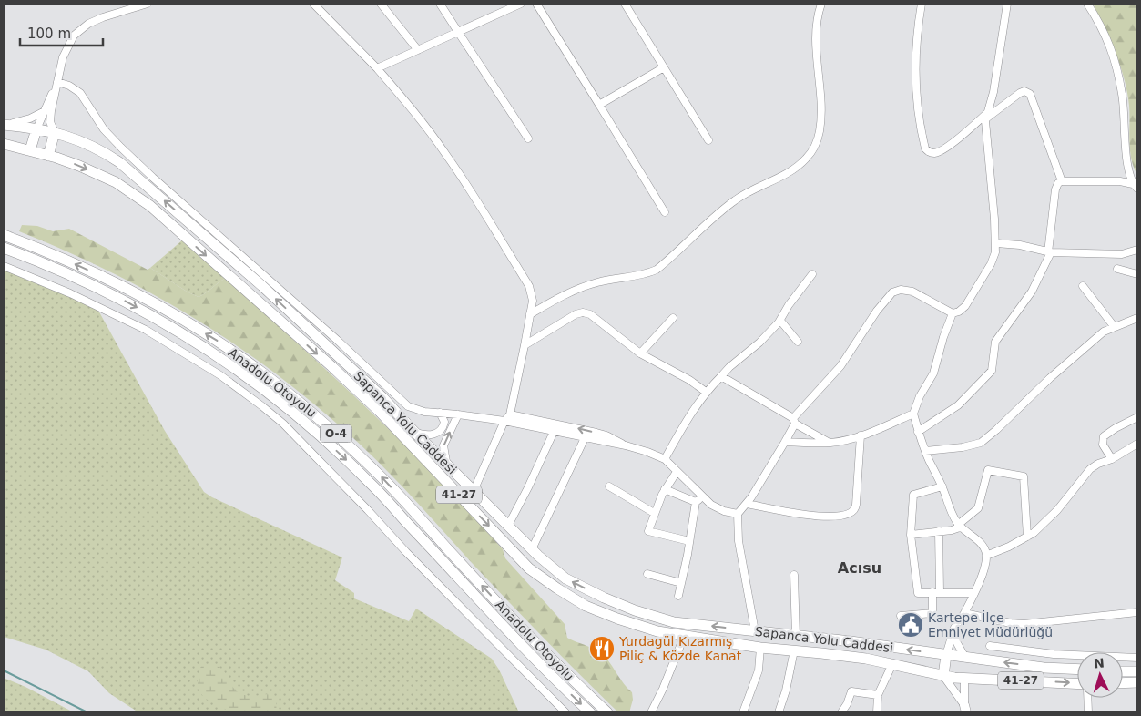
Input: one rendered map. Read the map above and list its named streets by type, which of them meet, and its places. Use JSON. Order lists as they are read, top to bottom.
{
  "streets": {
    "highway": [
      "Anadolu Otoyolu",
      "Sapanca Yolu Caddesi",
      "O-4",
      "41-27"
    ]
  },
  "districts": ["Acısu"],
  "places": {
    "public building": ["Kartepe İlçe Emniyet Müdürlüğü"],
    "restaurant": ["Yurdagül Kızarmış Piliç & Közde Kanat"]
  },
  "scale_bar": "100 m",
  "north": "top"
}
